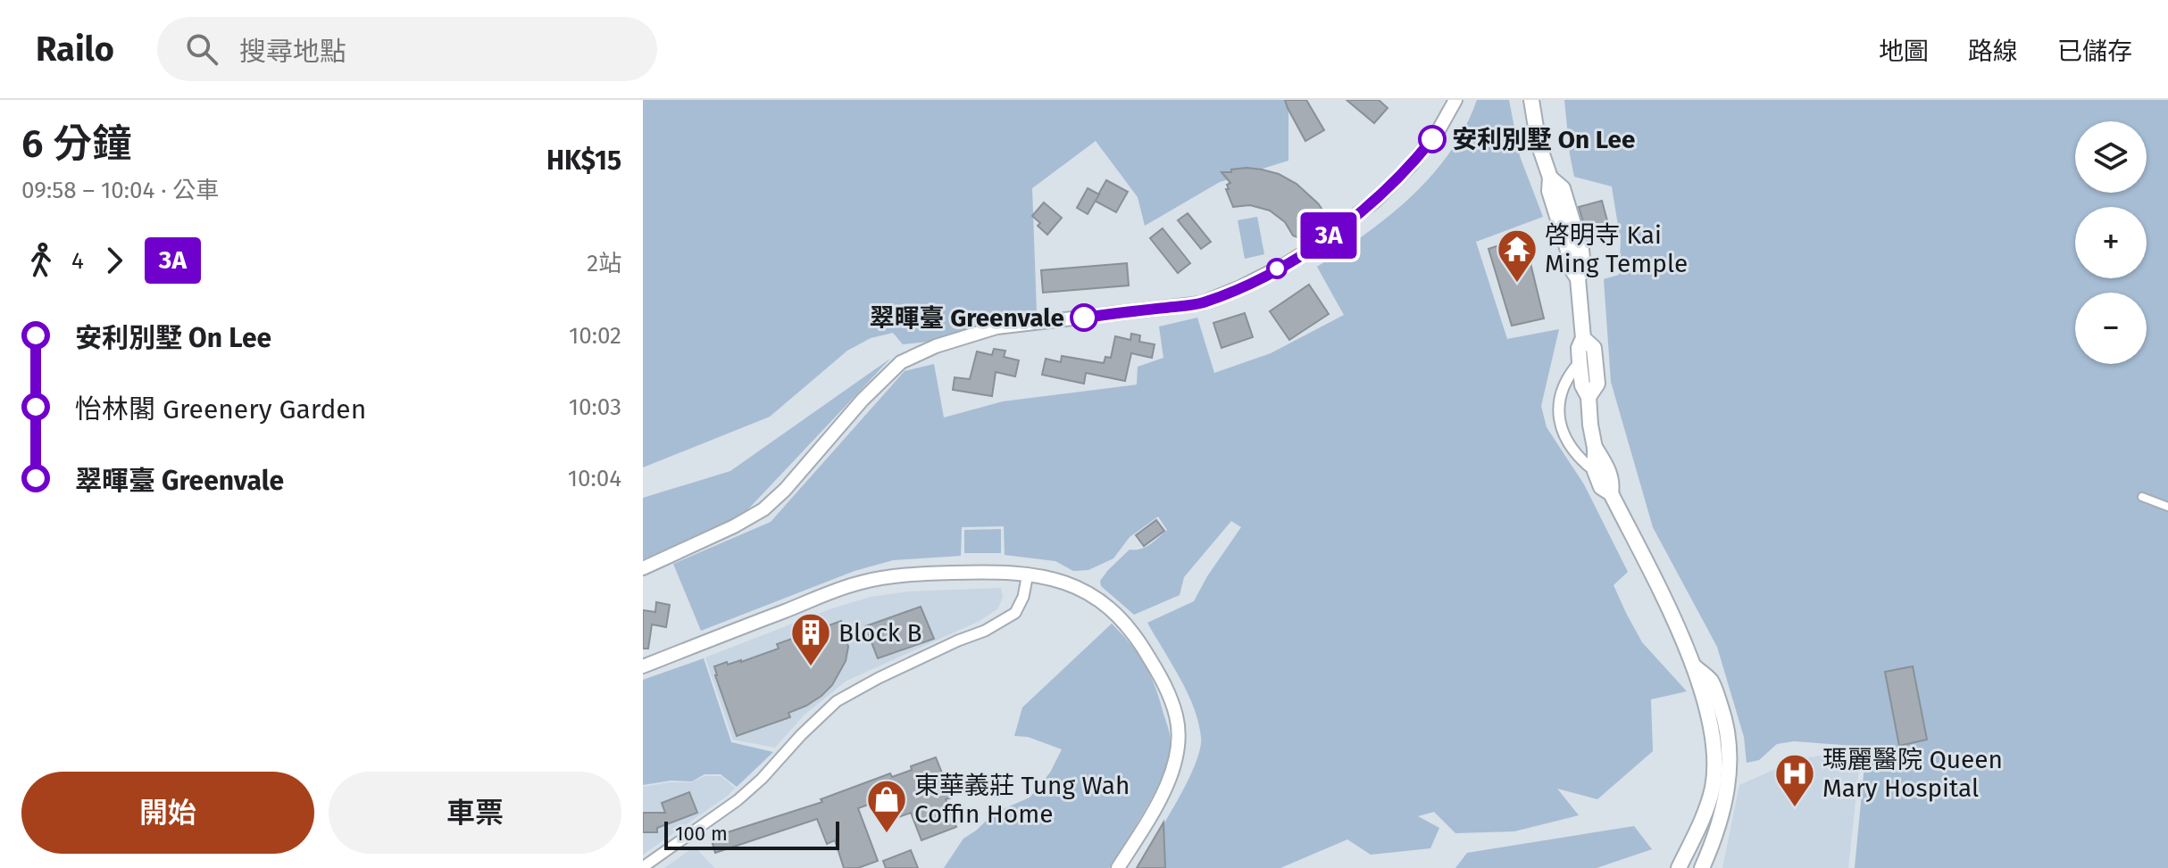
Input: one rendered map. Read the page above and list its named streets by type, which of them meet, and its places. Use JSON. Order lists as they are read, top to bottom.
{
  "places": {
    "other": ["安利別墅 On Lee", "翠暉臺 Greenvale"],
    "temple": ["啓明寺 Kai Ming Temple"],
    "building": ["Block B"],
    "hospital": ["瑪麗醫院 Queen Mary Hospital"],
    "shop": ["東華義莊 Tung Wah Coffin Home"]
  },
  "lines": ["bus line 3A"],
  "scale_bar": "100 m",
  "page": {
    "header": "Railo",
    "search": "搜尋地點",
    "nav": ["地圖", "路線", "已儲存"],
    "heading": ["6 分鐘", "09:58 – 10:04 · 公車", "HK$15"],
    "on_map": "3A",
    "map_buttons": ["+", "−"],
    "legs": ["4", "3A", "2站"],
    "list": [
      {
        "name": "安利別墅 On Lee",
        "value": "10:02"
      },
      {
        "name": "怡林閣 Greenery Garden",
        "value": "10:03"
      },
      {
        "name": "翠暉臺 Greenvale",
        "value": "10:04"
      }
    ],
    "buttons": ["開始", "車票"],
    "scale": "100 m"
  }
}
